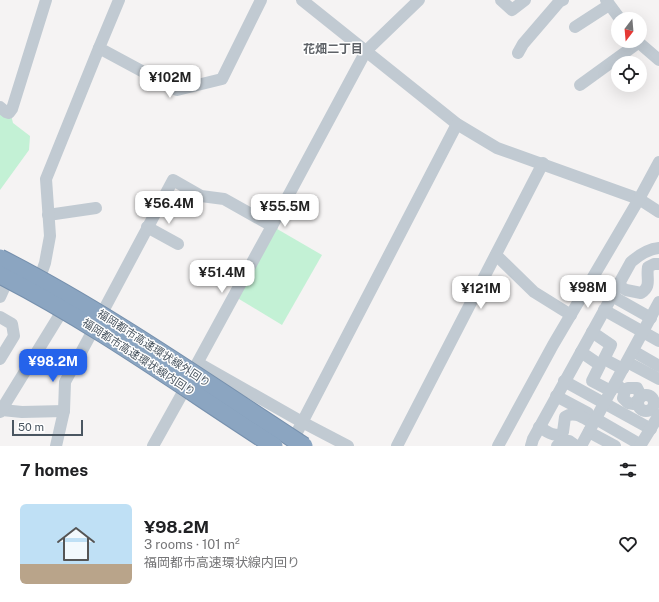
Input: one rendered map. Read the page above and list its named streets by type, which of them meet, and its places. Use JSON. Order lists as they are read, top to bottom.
{
  "streets": {
    "highway": ["福岡都市高速環状線外回り", "福岡都市高速環状線内回り"]
  },
  "districts": ["花畑二丁目"],
  "scale_bar": "50 m",
  "north": "bottom",
  "page": {
    "price": [
      "¥102M",
      "¥56.4M",
      "¥55.5M",
      "¥51.4M",
      "¥98M",
      "¥121M",
      "¥98.2M"
    ],
    "scale": "50 m",
    "heading": "7 homes",
    "list": [
      {
        "name": "¥98.2M",
        "note": "3 rooms · 101 m² · 福岡都市高速環状線内回り"
      }
    ]
  }
}
